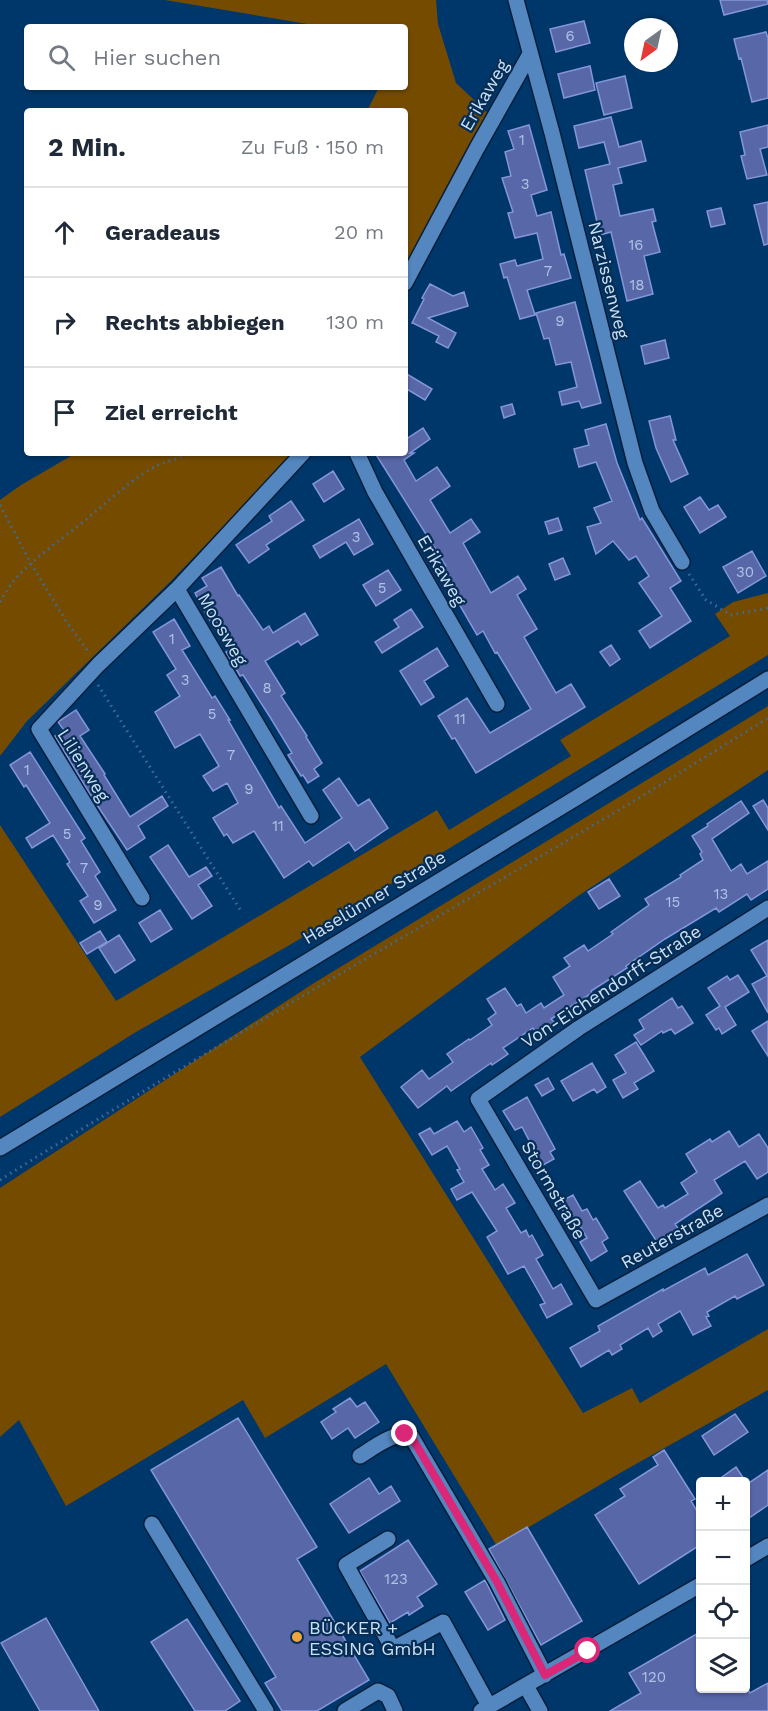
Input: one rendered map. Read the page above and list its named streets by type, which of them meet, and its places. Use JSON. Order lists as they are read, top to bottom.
{
  "streets": {
    "street": [
      "Erikaweg",
      "Narzissenweg",
      "Moosweg",
      "Lilienweg",
      "Haselünner Straße",
      "Von-Eichendorff-Straße",
      "Stormstraße",
      "Reuterstraße"
    ]
  },
  "crossings": [
    ["Erikaweg", "Narzissenweg"],
    ["Moosweg", "Lilienweg"],
    ["Von-Eichendorff-Straße", "Stormstraße"],
    ["Stormstraße", "Reuterstraße"]
  ],
  "places": ["BÜCKER + ESSING GmbH"],
  "house_numbers": [
    "6",
    "1",
    "3",
    "16",
    "7",
    "18",
    "9",
    "3",
    "30",
    "5",
    "1",
    "3",
    "8",
    "5",
    "11",
    "7",
    "1",
    "9",
    "11",
    "5",
    "7",
    "13",
    "15",
    "9",
    "123",
    "120"
  ],
  "north": "bottom left",
  "page": {
    "search": "Hier suchen",
    "heading": ["2 Min.", "Zu Fuß · 150 m"],
    "list": [
      ["Geradeaus", "20 m"],
      ["Rechts abbiegen", "130 m"],
      "Ziel erreicht"
    ],
    "map_buttons": ["+", "−"]
  }
}
